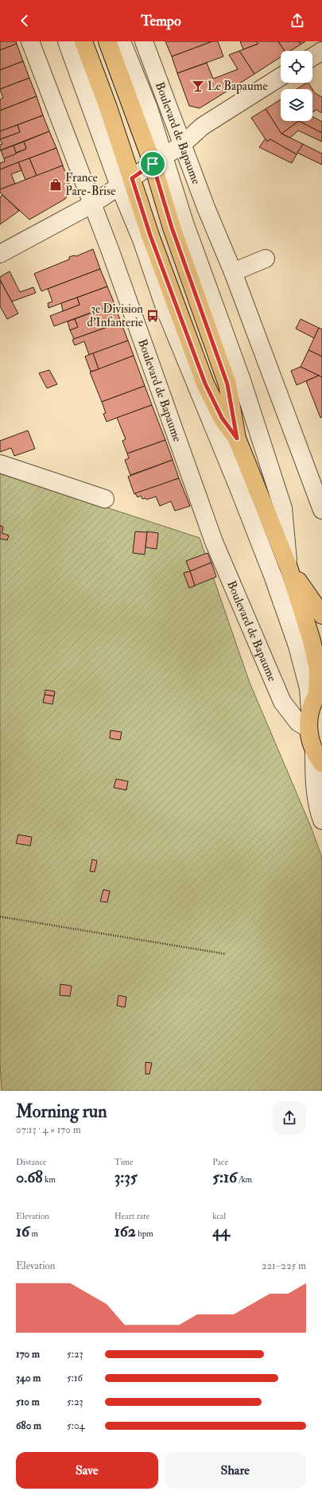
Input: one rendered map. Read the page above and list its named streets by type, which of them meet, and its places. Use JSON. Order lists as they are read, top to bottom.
{
  "streets": {
    "street": ["Boulevard de Bapaume"]
  },
  "places": {
    "bar": ["Le Bapaume"],
    "shop": ["France Pare-Brise"],
    "bus stop": ["3e Division d'Infanterie"]
  },
  "page": {
    "header": "Tempo",
    "heading": ["Morning run", "07:13 · 4 × 170 m"],
    "stats": [
      ["Distance", "0.68 km"],
      ["Time", "3:35"],
      ["Pace", "5:16 /km"],
      ["Elevation", "16 m"],
      ["Heart rate", "162 bpm"],
      ["kcal", "44"]
    ],
    "chart": ["Elevation", "221–225 m"],
    "list": [
      {
        "name": "170 m",
        "note": "5:23"
      },
      {
        "name": "340 m",
        "note": "5:16"
      },
      {
        "name": "510 m",
        "note": "5:23"
      },
      {
        "name": "680 m",
        "note": "5:04"
      }
    ],
    "buttons": ["Save", "Share"]
  }
}
